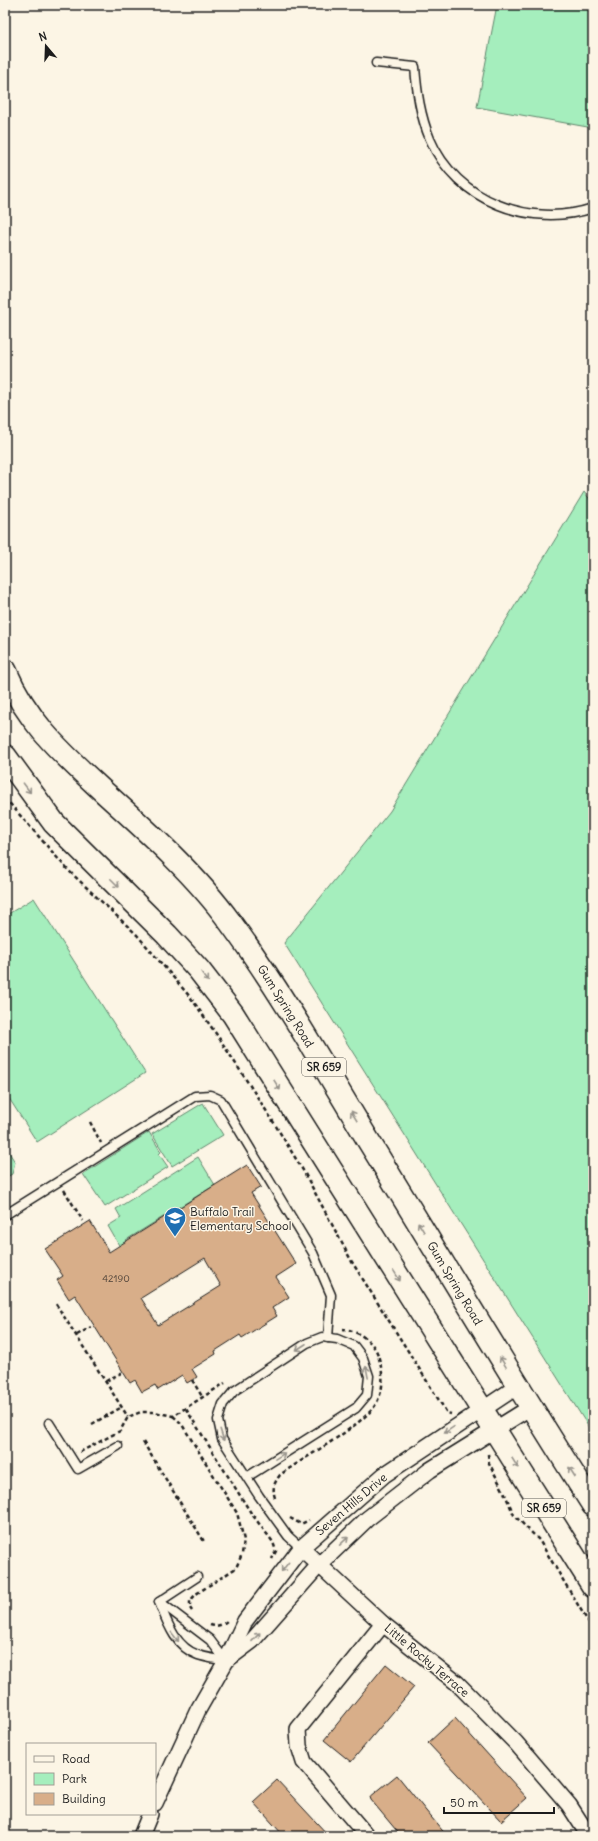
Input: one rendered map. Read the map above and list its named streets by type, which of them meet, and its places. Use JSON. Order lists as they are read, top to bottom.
{
  "streets": {
    "main road": ["Gum Spring Road", "SR 659"],
    "street": ["Seven Hills Drive", "Little Rocky Terrace"]
  },
  "crossings": [
    ["Gum Spring Road", "Seven Hills Drive"],
    ["SR 659", "Seven Hills Drive"],
    ["Seven Hills Drive", "Little Rocky Terrace"]
  ],
  "places": {
    "school or university": ["Buffalo Trail Elementary School"]
  },
  "house_numbers": ["42190"],
  "legend": ["Road", "Park", "Building"],
  "scale_bar": "50 m",
  "north": "top"
}
